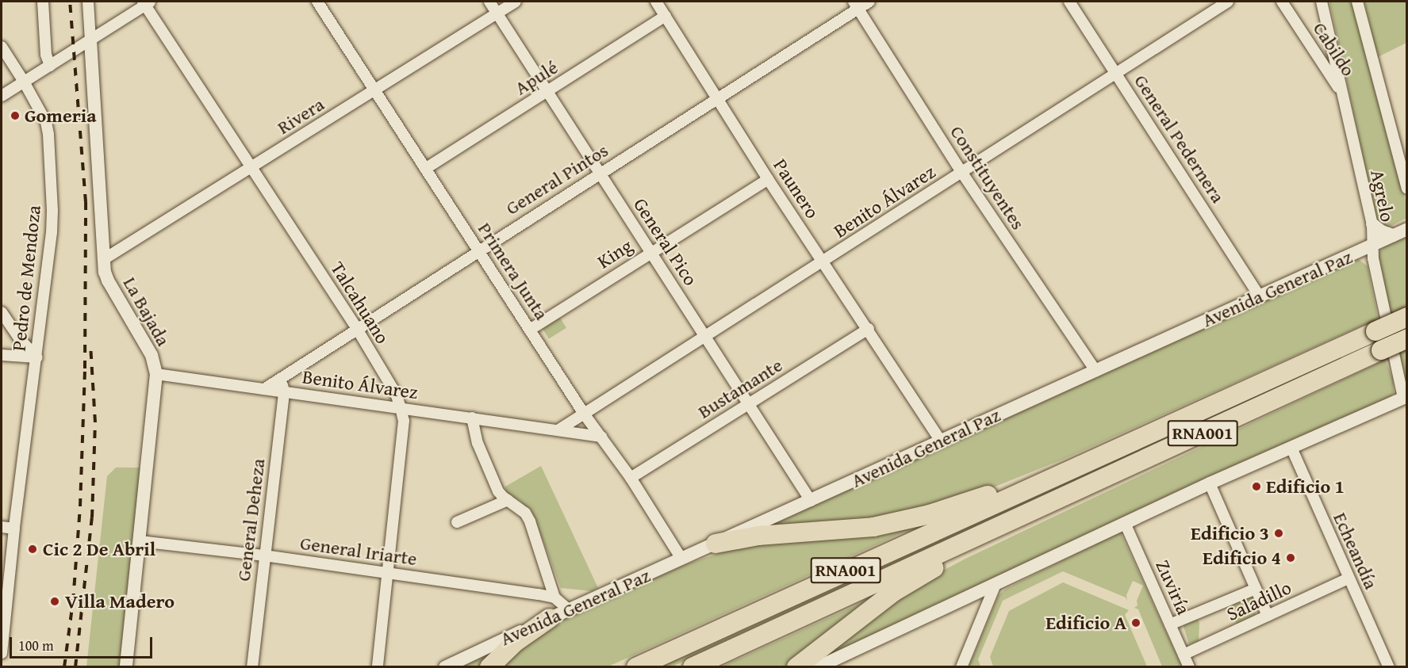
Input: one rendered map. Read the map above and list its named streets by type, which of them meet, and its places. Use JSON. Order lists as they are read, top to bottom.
{
  "streets": {
    "highway": ["RNA001"],
    "street": [
      "Cabildo",
      "Apulé",
      "Rivera",
      "General Pedernera",
      "Constituyentes",
      "General Pintos",
      "Paunero",
      "Agrelo",
      "Benito Álvarez",
      "General Pico",
      "King",
      "Primera Junta",
      "Pedro de Mendoza",
      "Avenida General Paz",
      "Talcahuano",
      "La Bajada",
      "Bustamante",
      "General Deheza",
      "General Iriarte",
      "Echeandía",
      "Zuviría",
      "Saladillo"
    ]
  },
  "crossings": [
    ["Cabildo", "Agrelo"],
    ["Apulé", "Paunero"],
    ["Apulé", "General Pico"],
    ["Apulé", "Primera Junta"],
    ["Rivera", "General Pico"],
    ["Rivera", "Primera Junta"],
    ["Rivera", "Talcahuano"],
    ["Rivera", "La Bajada"],
    ["General Pedernera", "Benito Álvarez"],
    ["General Pedernera", "Avenida General Paz"],
    ["Constituyentes", "General Pintos"],
    ["Constituyentes", "Benito Álvarez"],
    ["Constituyentes", "Avenida General Paz"],
    ["General Pintos", "Paunero"],
    ["General Pintos", "Benito Álvarez"],
    ["General Pintos", "General Pico"],
    ["General Pintos", "Primera Junta"],
    ["General Pintos", "Talcahuano"],
    ["General Pintos", "General Deheza"],
    ["Paunero", "Benito Álvarez"],
    ["Paunero", "King"],
    ["Paunero", "Avenida General Paz"],
    ["Paunero", "Bustamante"],
    ["Agrelo", "Avenida General Paz"],
    ["Benito Álvarez", "General Pico"],
    ["Benito Álvarez", "Primera Junta"],
    ["Benito Álvarez", "Talcahuano"],
    ["Benito Álvarez", "La Bajada"],
    ["Benito Álvarez", "General Deheza"],
    ["General Pico", "King"],
    ["General Pico", "Avenida General Paz"],
    ["General Pico", "Bustamante"],
    ["King", "Primera Junta"],
    ["Primera Junta", "Avenida General Paz"],
    ["Primera Junta", "Bustamante"],
    ["Talcahuano", "General Iriarte"],
    ["La Bajada", "General Iriarte"],
    ["General Deheza", "General Iriarte"],
    ["Echeandía", "Saladillo"],
    ["Zuviría", "Saladillo"]
  ],
  "places": [
    "Gomeria",
    "Edificio 1",
    "Edificio 3",
    "Cic 2 De Abril",
    "Edificio 4",
    "Villa Madero",
    "Edificio A"
  ],
  "scale_bar": "100 m"
}
